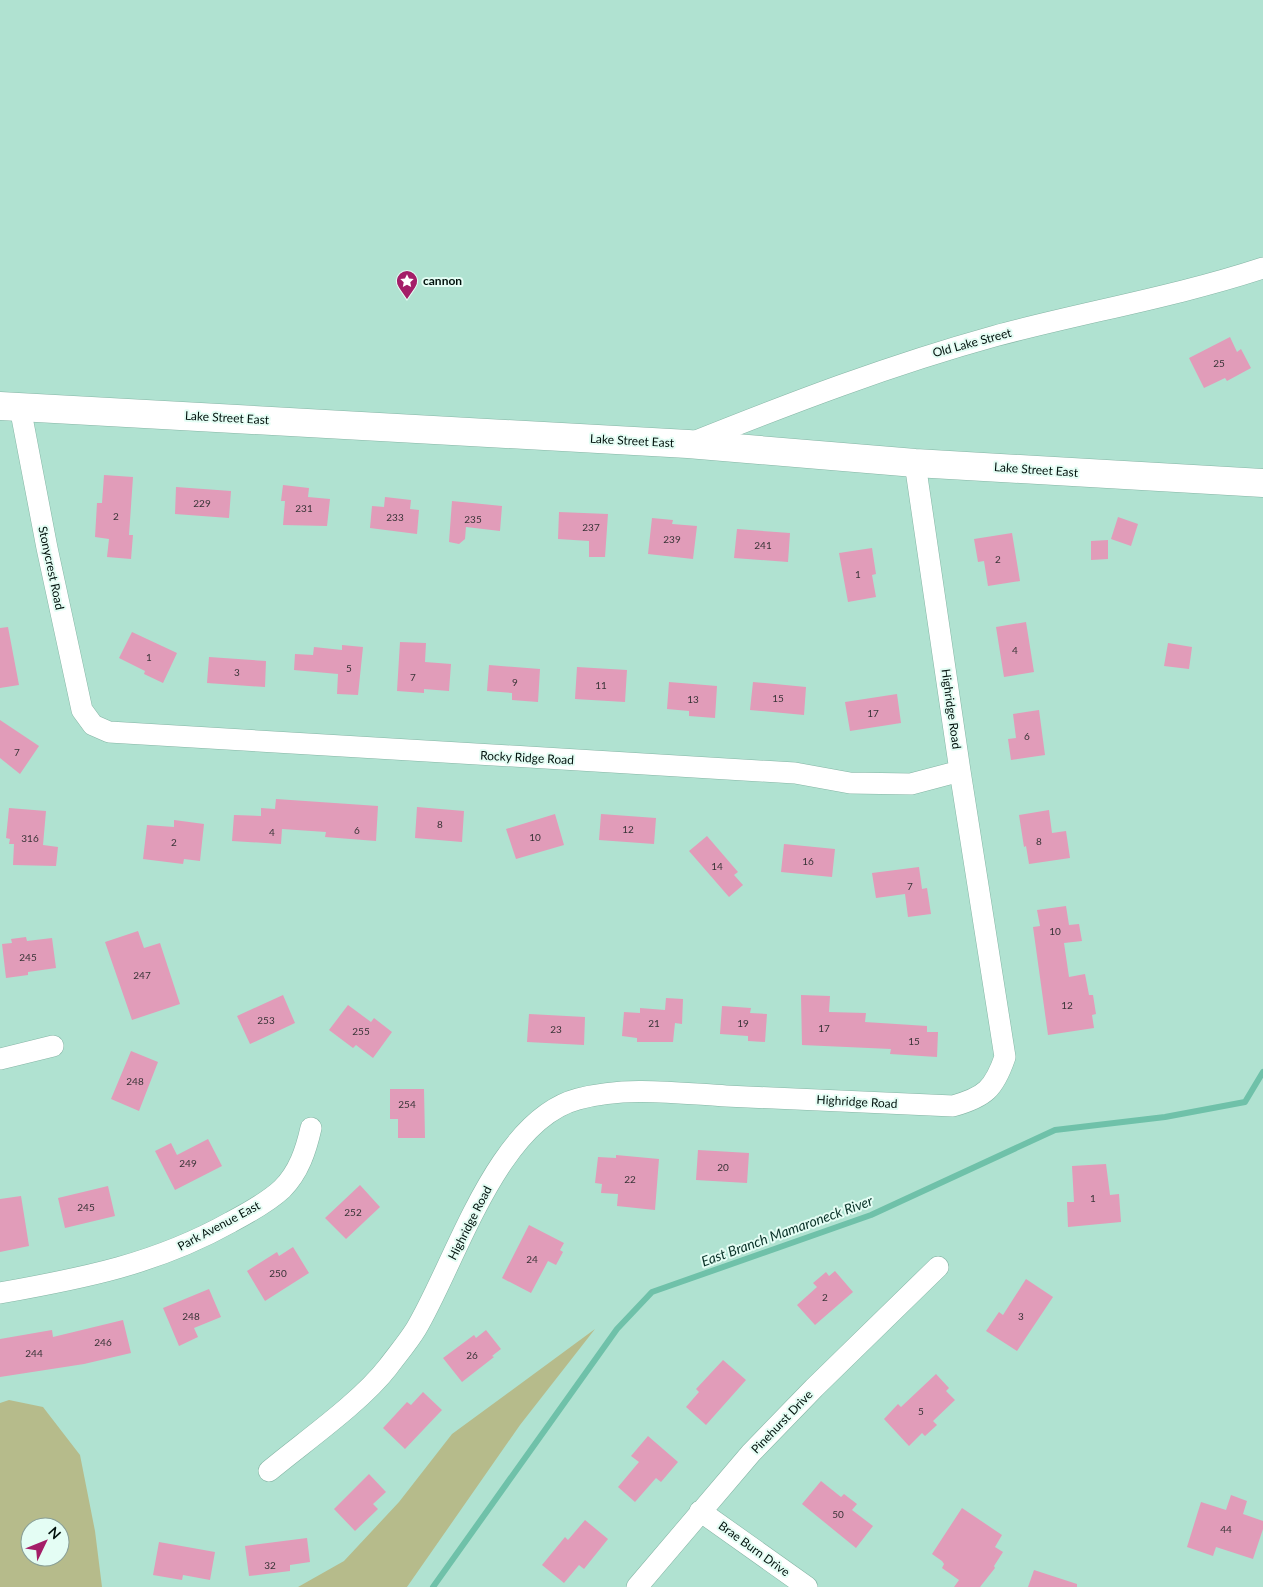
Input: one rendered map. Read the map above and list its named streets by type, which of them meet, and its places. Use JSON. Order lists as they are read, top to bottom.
{
  "streets": {
    "main road": ["Lake Street East"],
    "street": [
      "Old Lake Street",
      "Stonycrest Road",
      "Highridge Road",
      "Rocky Ridge Road",
      "Park Avenue East",
      "Pinehurst Drive",
      "Brae Burn Drive"
    ]
  },
  "crossings": [
    ["Old Lake Street", "Lake Street East"],
    ["Lake Street East", "Stonycrest Road"],
    ["Lake Street East", "Highridge Road"],
    ["Stonycrest Road", "Rocky Ridge Road"],
    ["Highridge Road", "Rocky Ridge Road"],
    ["Pinehurst Drive", "Brae Burn Drive"]
  ],
  "water": ["East Branch Mamaroneck River"],
  "places": {
    "place": ["cannon"]
  },
  "house_numbers": [
    "25",
    "229",
    "231",
    "2",
    "233",
    "235",
    "237",
    "239",
    "241",
    "2",
    "1",
    "4",
    "1",
    "5",
    "3",
    "7",
    "9",
    "11",
    "15",
    "13",
    "17",
    "6",
    "7",
    "8",
    "12",
    "6",
    "4",
    "10",
    "316",
    "8",
    "2",
    "16",
    "14",
    "7",
    "10",
    "245",
    "247",
    "12",
    "253",
    "21",
    "19",
    "17",
    "23",
    "255",
    "15",
    "248",
    "254",
    "249",
    "20",
    "22",
    "1",
    "245",
    "252",
    "24",
    "250",
    "2",
    "248",
    "3",
    "246",
    "244",
    "26",
    "5",
    "50",
    "44",
    "32"
  ],
  "north": "top right"
}
